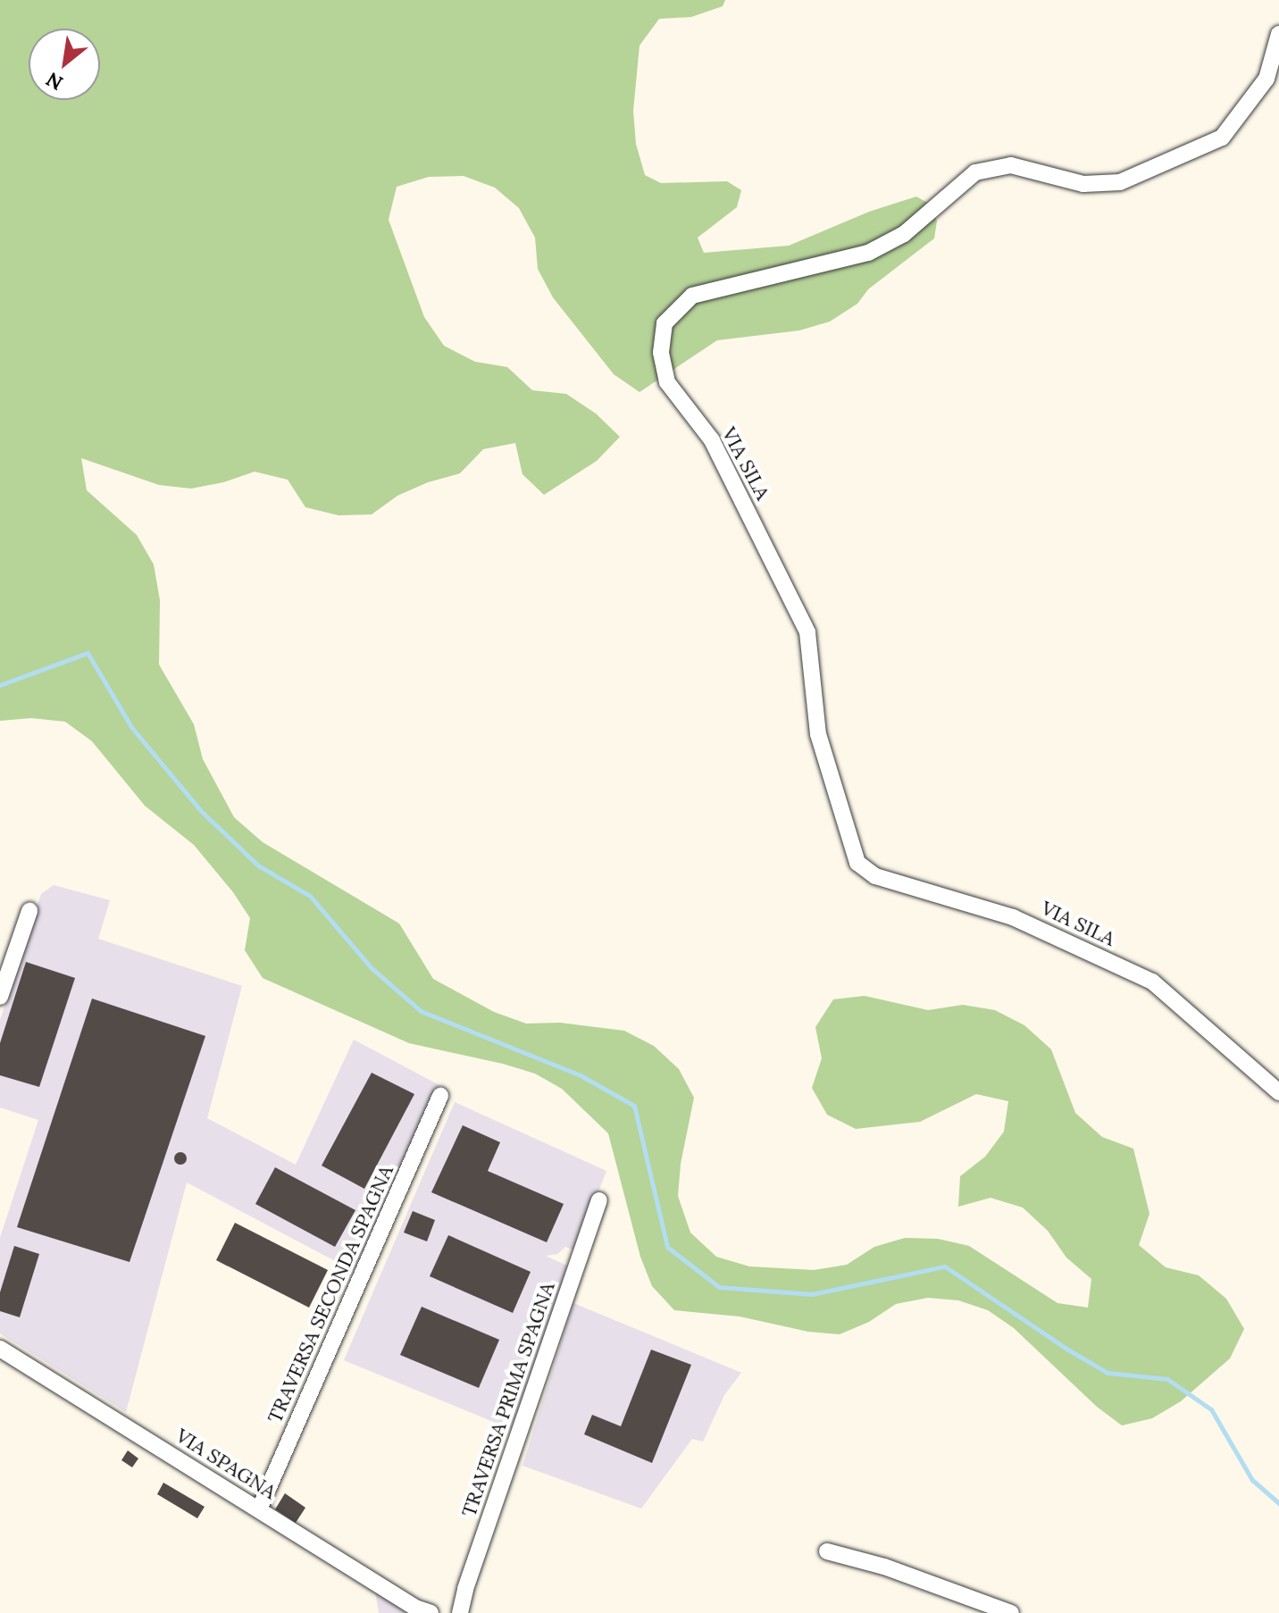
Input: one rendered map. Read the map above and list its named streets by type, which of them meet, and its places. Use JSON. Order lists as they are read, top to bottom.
{
  "streets": {
    "street": [
      "VIA SILA",
      "TRAVERSA SECONDA SPAGNA",
      "TRAVERSA PRIMA SPAGNA",
      "VIA SPAGNA"
    ]
  },
  "crossings": [
    ["TRAVERSA SECONDA SPAGNA", "VIA SPAGNA"]
  ],
  "north": "bottom left"
}
